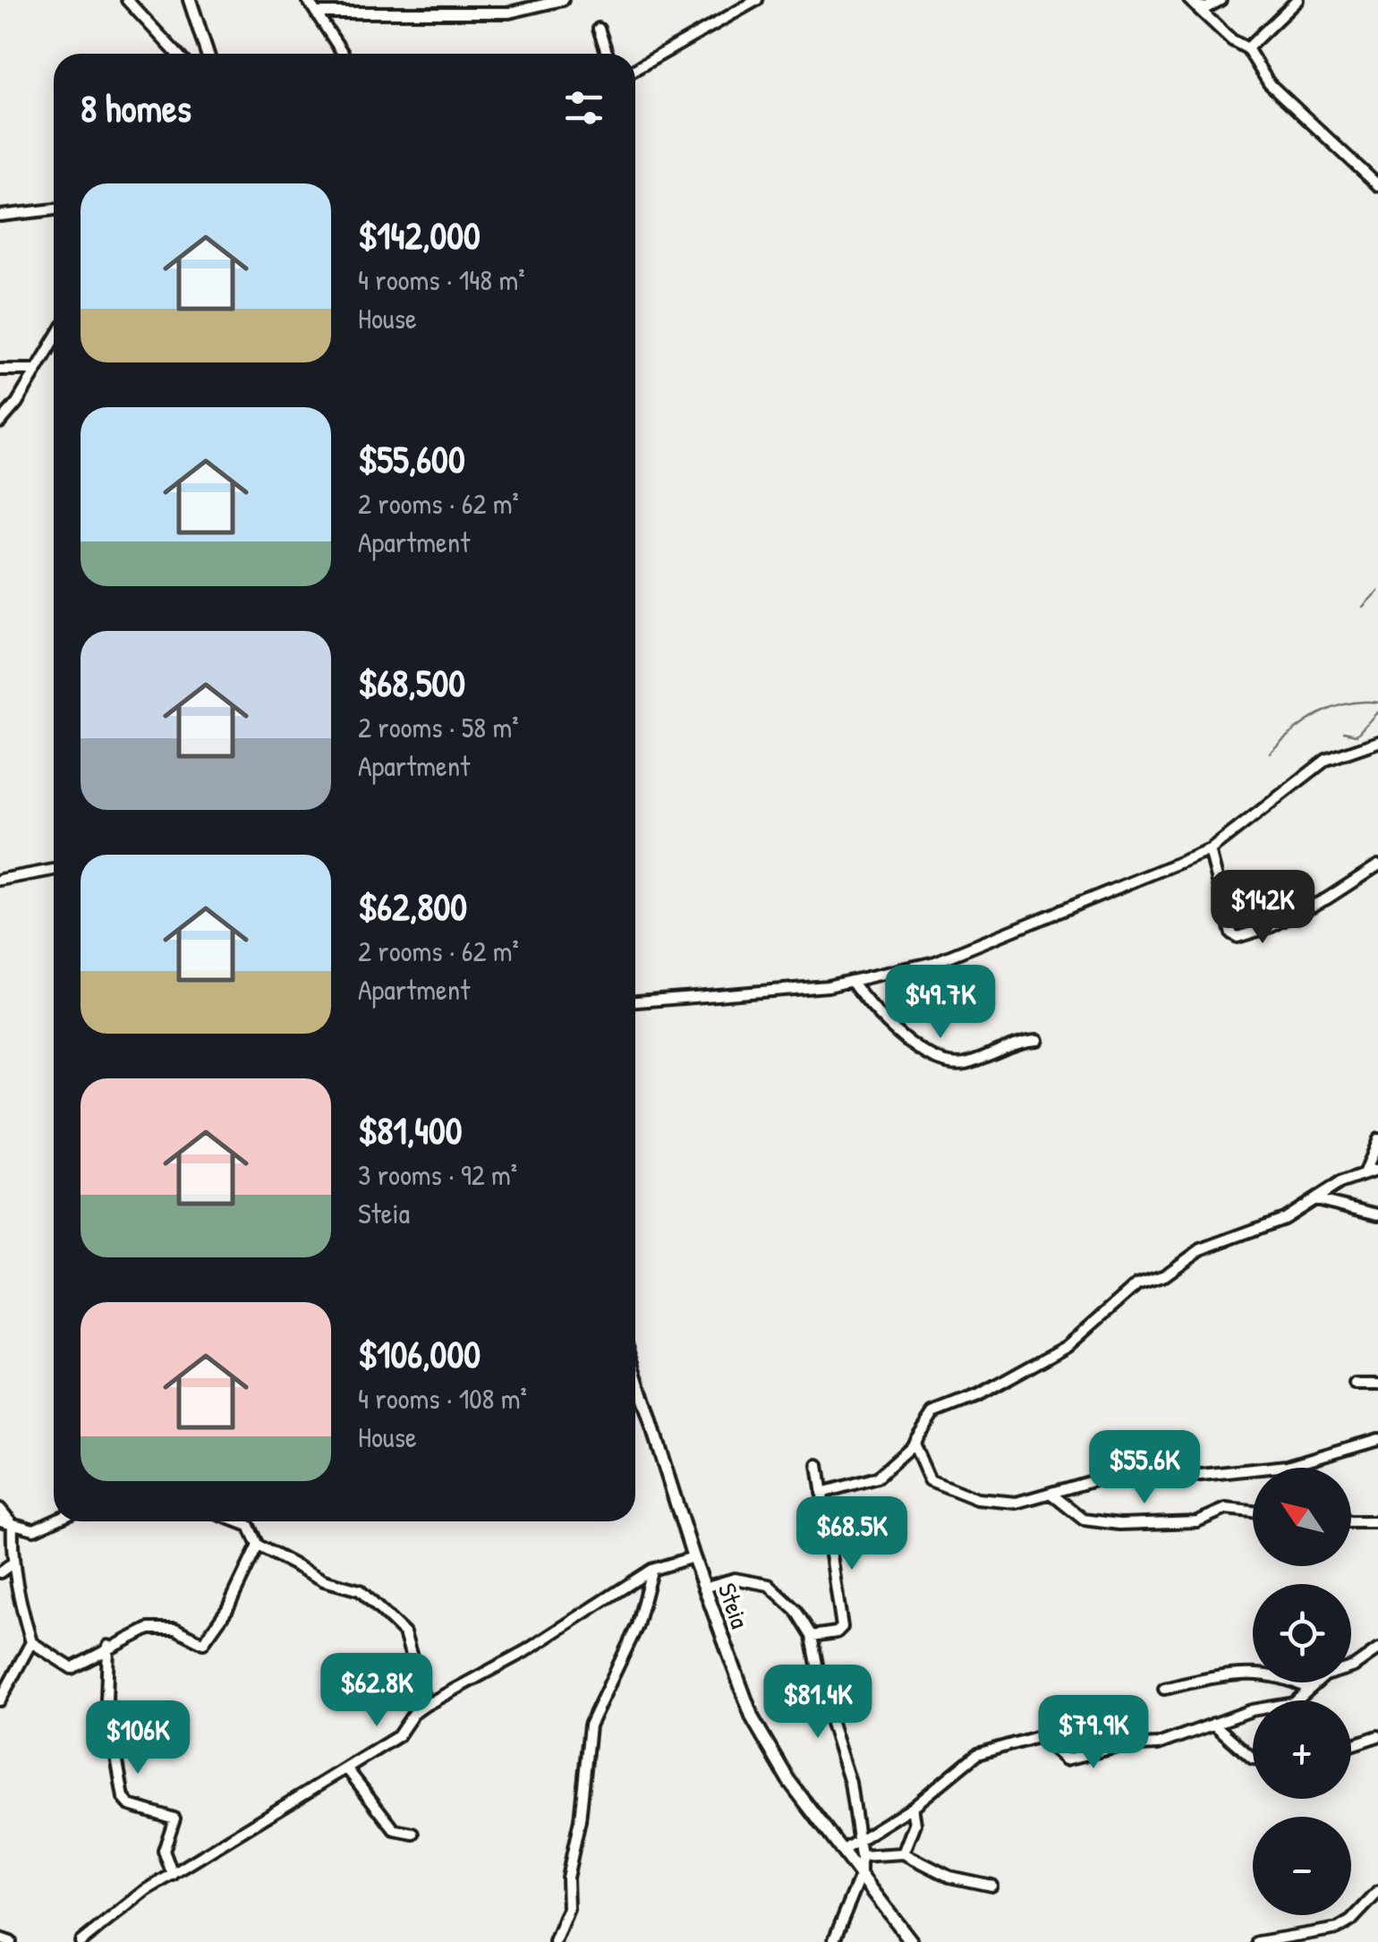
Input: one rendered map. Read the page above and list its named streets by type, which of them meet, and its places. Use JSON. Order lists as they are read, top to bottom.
{
  "streets": {
    "main road": ["Steia"]
  },
  "north": "top left",
  "page": {
    "heading": "8 homes",
    "list": [
      {
        "name": "$142,000",
        "note": "4 rooms · 148 m² · House"
      },
      {
        "name": "$55,600",
        "note": "2 rooms · 62 m² · Apartment"
      },
      {
        "name": "$68,500",
        "note": "2 rooms · 58 m² · Apartment"
      },
      {
        "name": "$62,800",
        "note": "2 rooms · 62 m² · Apartment"
      },
      {
        "name": "$81,400",
        "note": "3 rooms · 92 m² · Steia"
      },
      {
        "name": "$106,000",
        "note": "4 rooms · 108 m² · House"
      }
    ],
    "price": [
      "$142K",
      "$49.7K",
      "$55.6K",
      "$68.5K",
      "$62.8K",
      "$81.4K",
      "$79.9K",
      "$106K"
    ],
    "map_buttons": ["+", "−"]
  }
}
